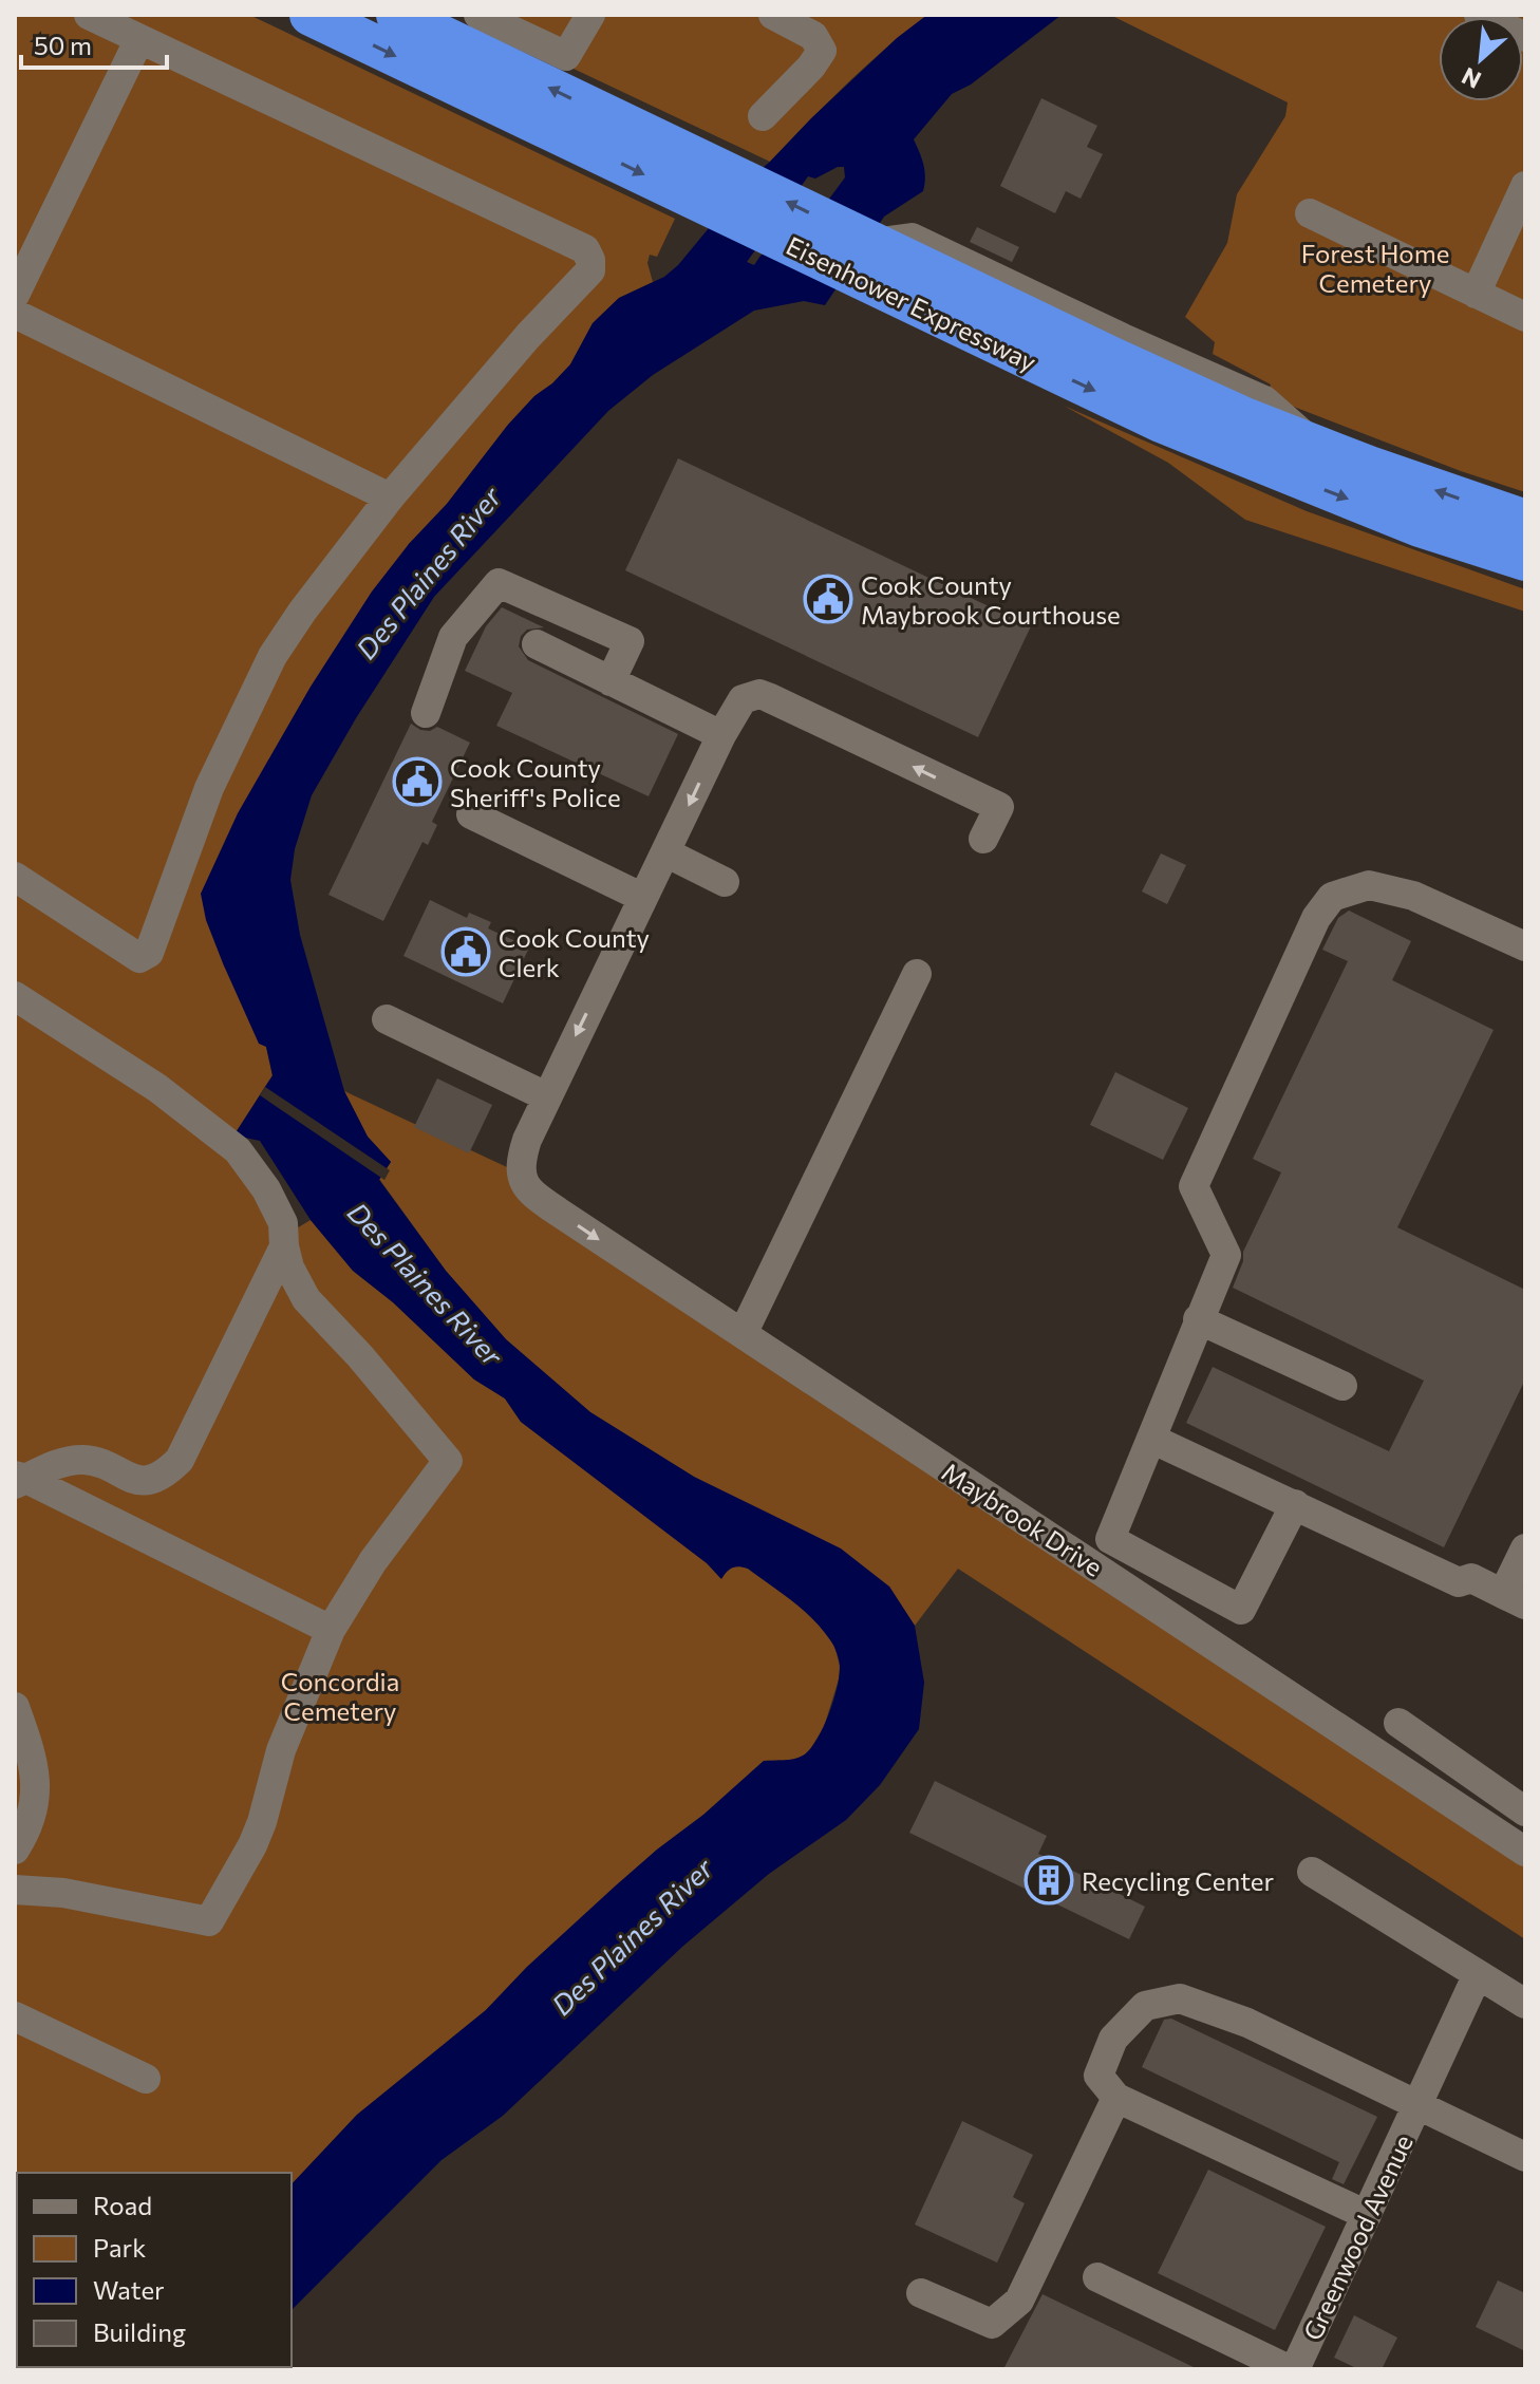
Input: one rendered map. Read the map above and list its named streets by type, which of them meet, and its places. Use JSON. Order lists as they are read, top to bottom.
{
  "streets": {
    "highway": ["Eisenhower Expressway"],
    "street": ["Maybrook Drive", "Greenwood Avenue"]
  },
  "water": ["Des Plaines River"],
  "parks": ["Forest Home Cemetery", "Concordia Cemetery"],
  "places": {
    "public building": ["Cook County Maybrook Courthouse", "Cook County Sheriff's Police", "Cook County Clerk"],
    "building": ["Recycling Center"]
  },
  "legend": [
    "Road",
    "Park",
    "Water",
    "Building"
  ],
  "scale_bar": "50 m",
  "north": "bottom left"
}
